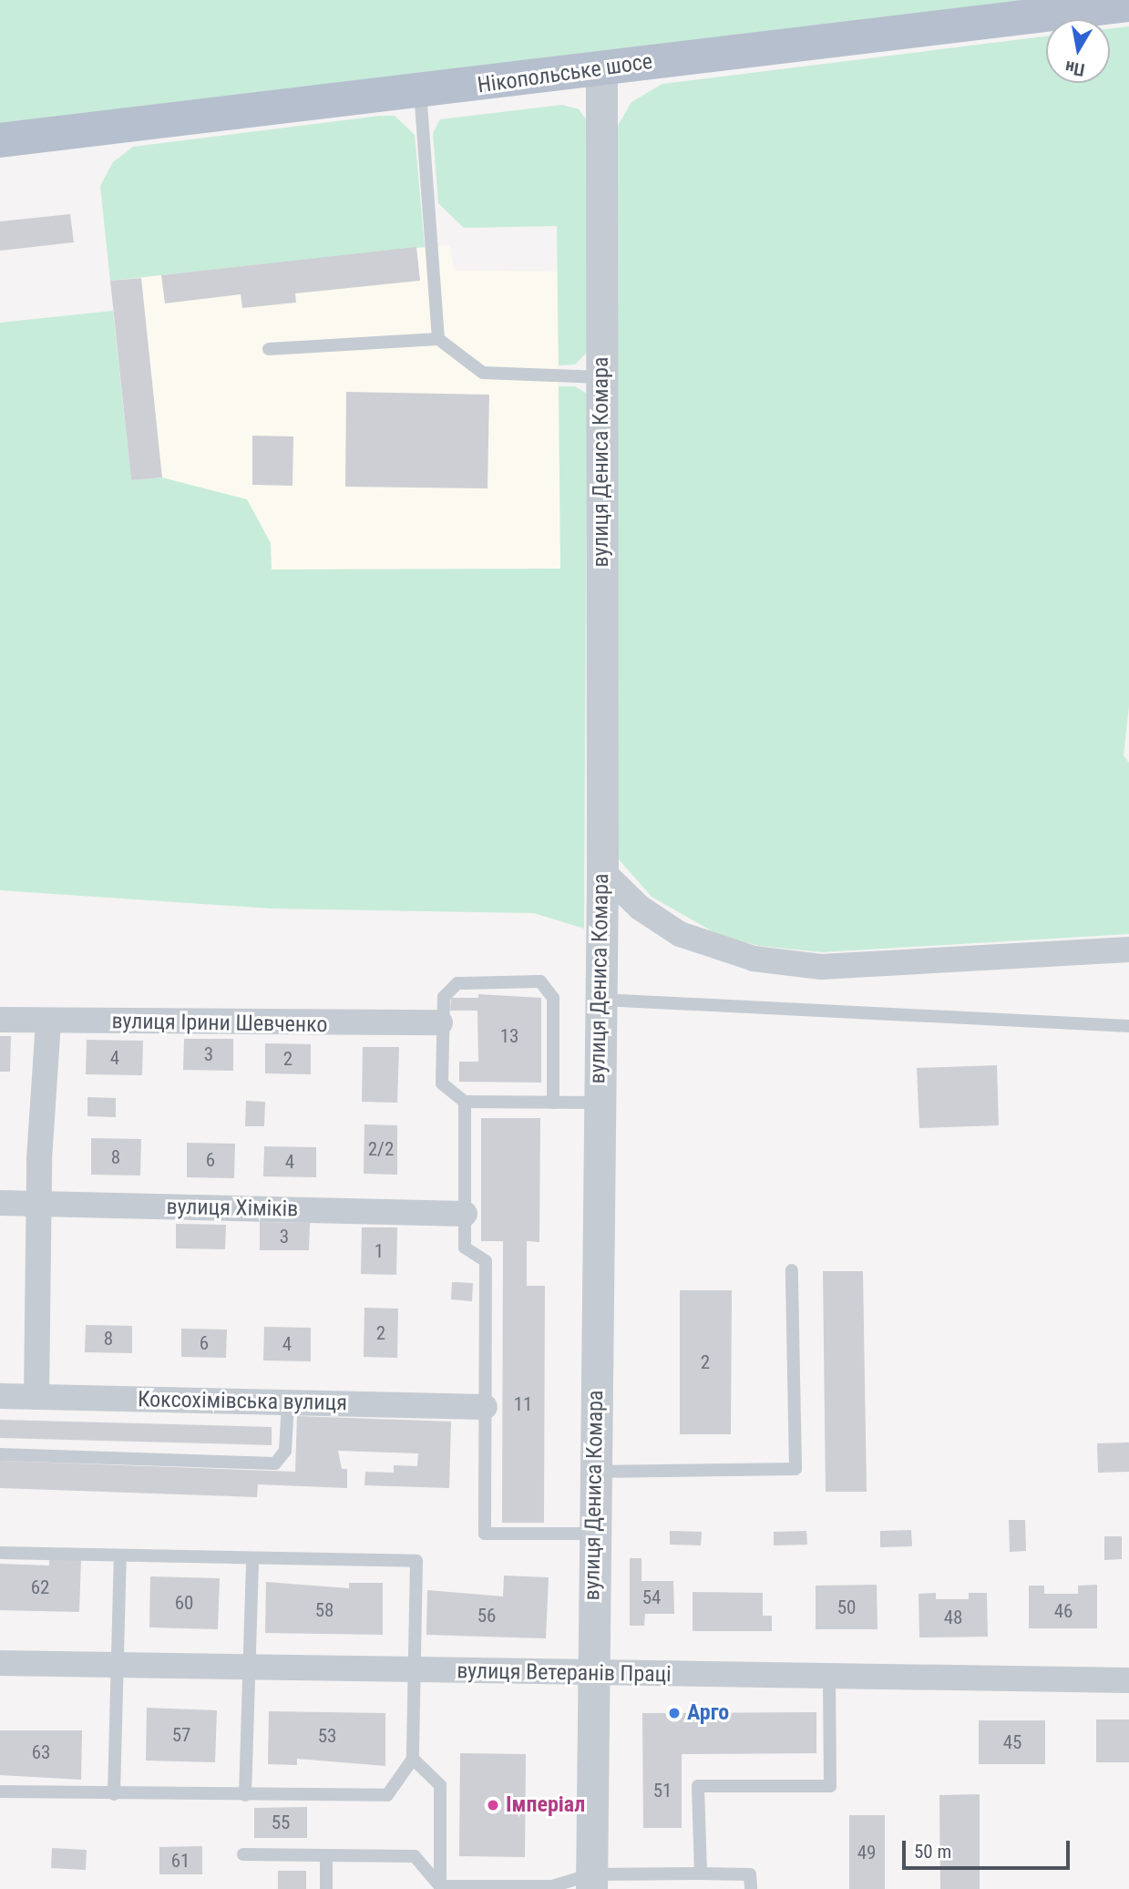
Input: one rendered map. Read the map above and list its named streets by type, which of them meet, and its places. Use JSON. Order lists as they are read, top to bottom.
{
  "streets": {
    "main road": ["Нікопольське шосе"],
    "street": [
      "вулиця Дениса Комара",
      "вулиця Ірини Шевченко",
      "вулиця Хіміків",
      "Коксохімівська вулиця",
      "вулиця Ветеранів Праці"
    ]
  },
  "crossings": [
    ["Нікопольське шосе", "вулиця Дениса Комара"],
    ["вулиця Дениса Комара", "вулиця Ветеранів Праці"]
  ],
  "places": ["Арго", "Імперіал"],
  "house_numbers": [
    "13",
    "3",
    "4",
    "2",
    "2/2",
    "8",
    "6",
    "4",
    "3",
    "1",
    "2",
    "8",
    "6",
    "4",
    "2",
    "11",
    "62",
    "54",
    "60",
    "50",
    "58",
    "46",
    "56",
    "48",
    "57",
    "53",
    "45",
    "63",
    "51",
    "55",
    "49",
    "61"
  ],
  "scale_bar": "50 m",
  "north": "bottom"
}
